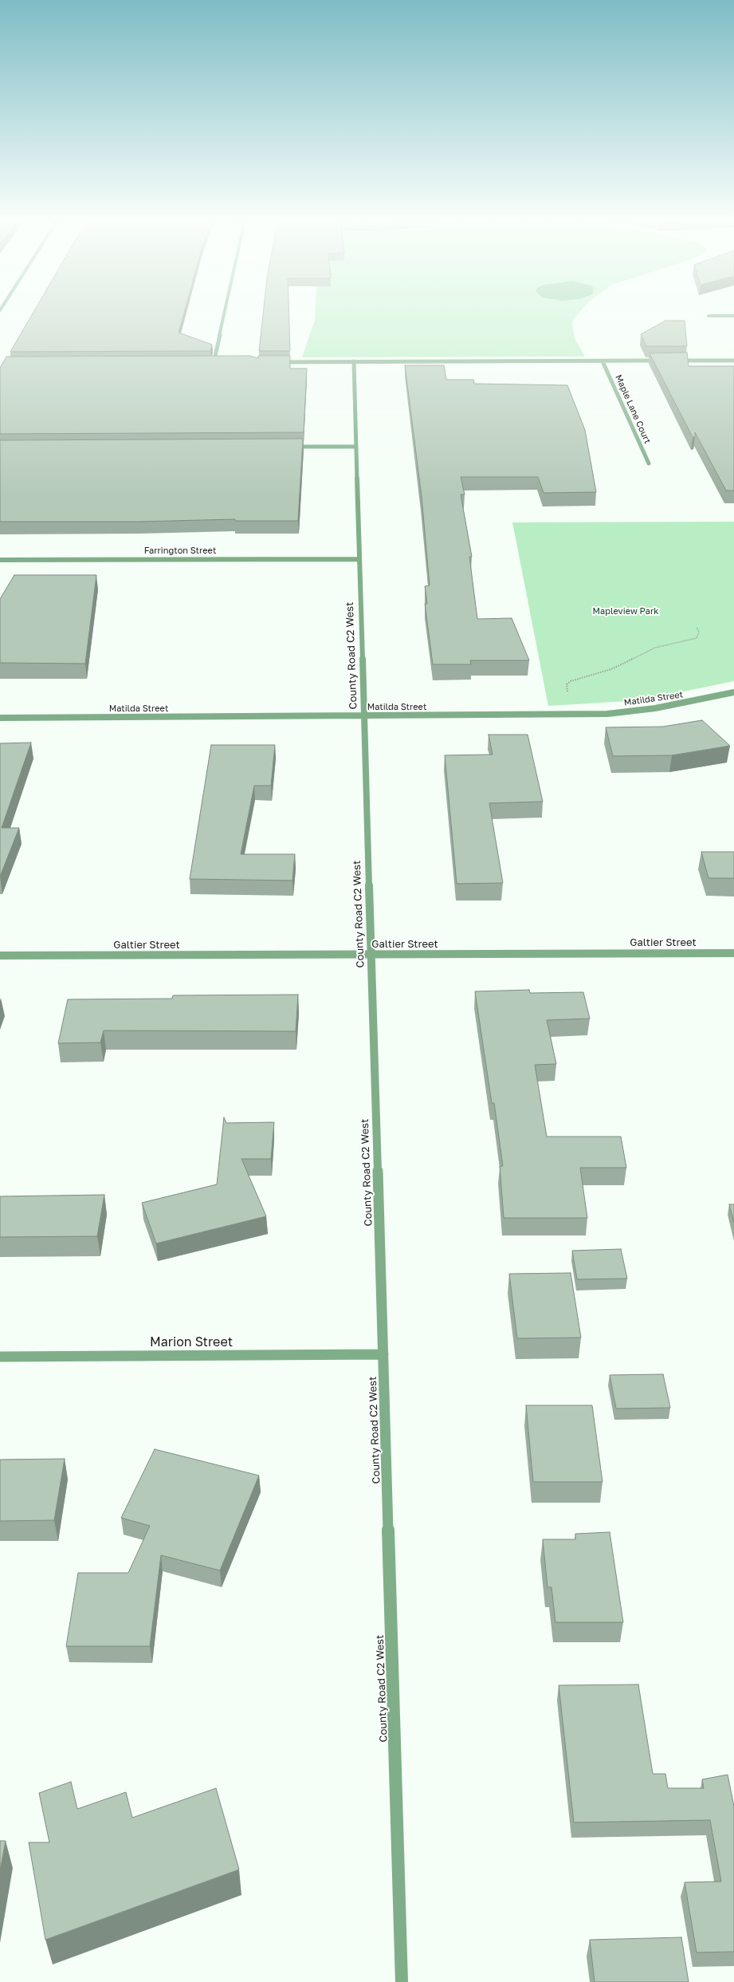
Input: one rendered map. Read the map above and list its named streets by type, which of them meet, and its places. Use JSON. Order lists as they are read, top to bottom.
{
  "streets": {
    "street": [
      "Maple Lane Court",
      "Farrington Street",
      "County Road C2 West",
      "Matilda Street",
      "Galtier Street",
      "Marion Street"
    ]
  },
  "crossings": [
    ["Farrington Street", "County Road C2 West"],
    ["County Road C2 West", "Matilda Street"],
    ["County Road C2 West", "Galtier Street"],
    ["County Road C2 West", "Marion Street"]
  ],
  "parks": ["Mapleview Park"]
}
